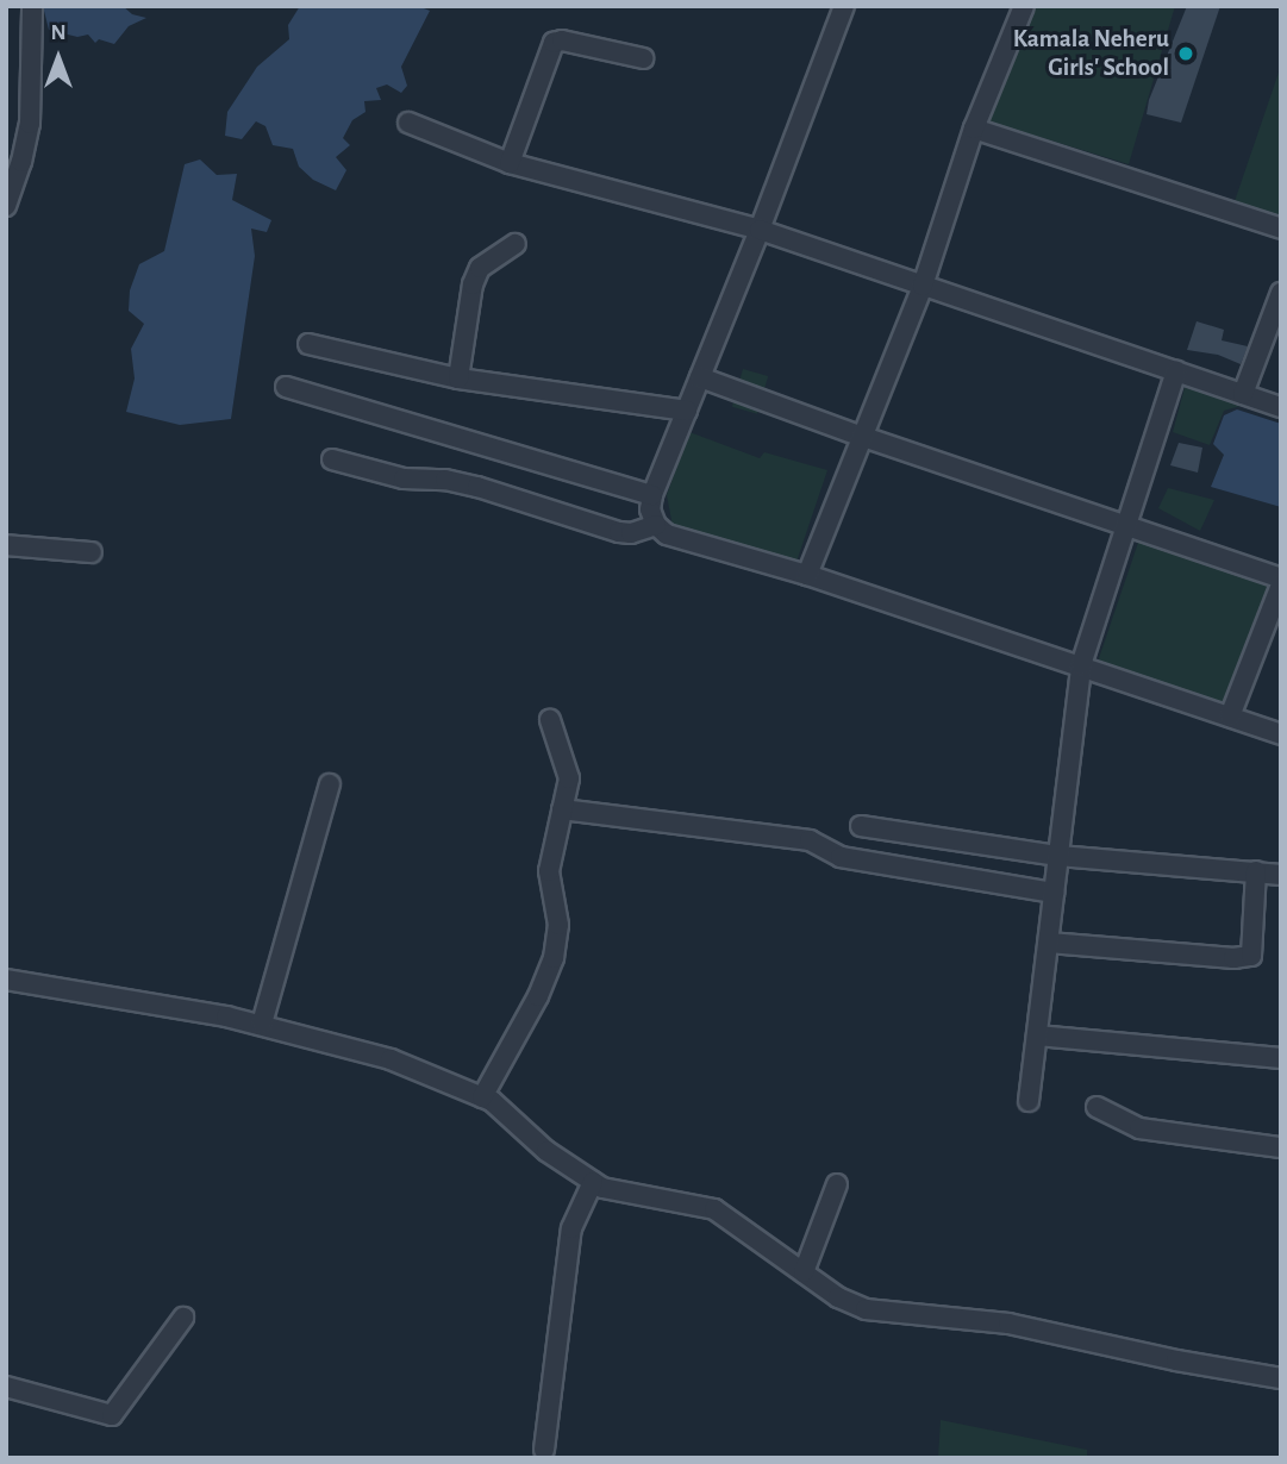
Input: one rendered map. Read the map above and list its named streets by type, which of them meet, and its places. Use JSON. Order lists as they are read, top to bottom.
{
  "places": ["Kamala Neheru Girls' School"],
  "north": "top"
}
